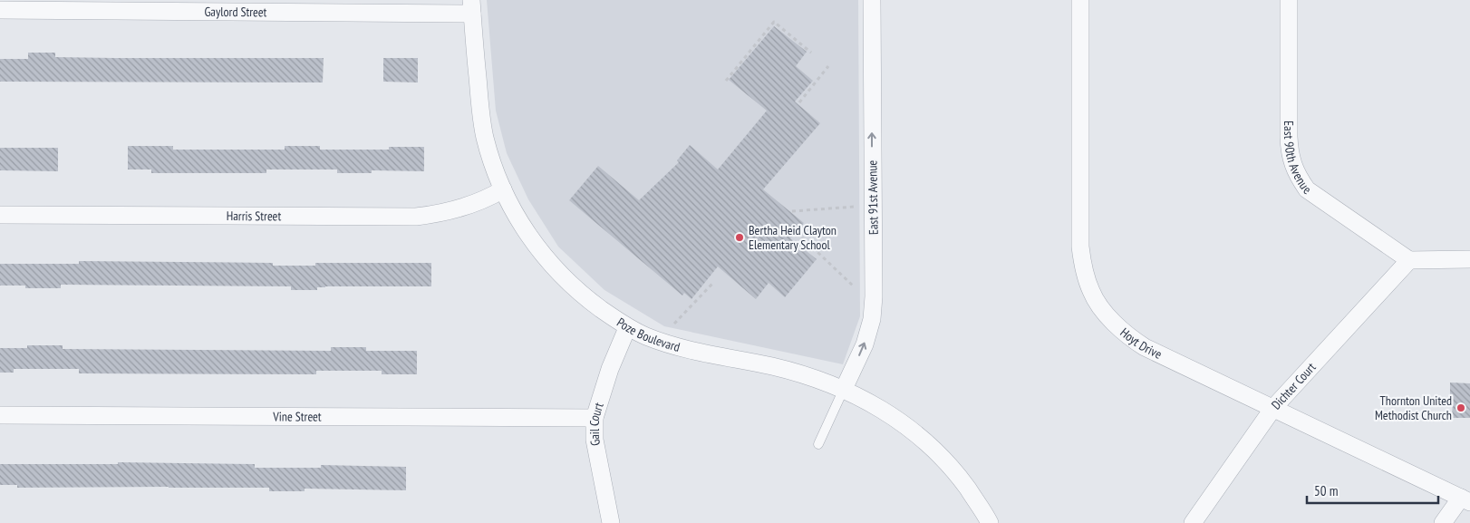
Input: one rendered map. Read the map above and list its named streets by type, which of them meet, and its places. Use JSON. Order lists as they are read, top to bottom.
{
  "streets": {
    "street": [
      "Gaylord Street",
      "East 90th Avenue",
      "East 91st Avenue",
      "Harris Street",
      "Poze Boulevard",
      "Hoyt Drive",
      "Dichter Court",
      "Vine Street",
      "Gail Court"
    ]
  },
  "crossings": [
    ["Gaylord Street", "Poze Boulevard"],
    ["East 90th Avenue", "Dichter Court"],
    ["East 91st Avenue", "Poze Boulevard"],
    ["Harris Street", "Poze Boulevard"],
    ["Poze Boulevard", "Gail Court"],
    ["Hoyt Drive", "Dichter Court"],
    ["Vine Street", "Gail Court"]
  ],
  "one_way": ["East 91st Avenue"],
  "places": ["Bertha Heid Clayton Elementary School", "Thornton United Methodist Church"],
  "scale_bar": "50 m"
}
